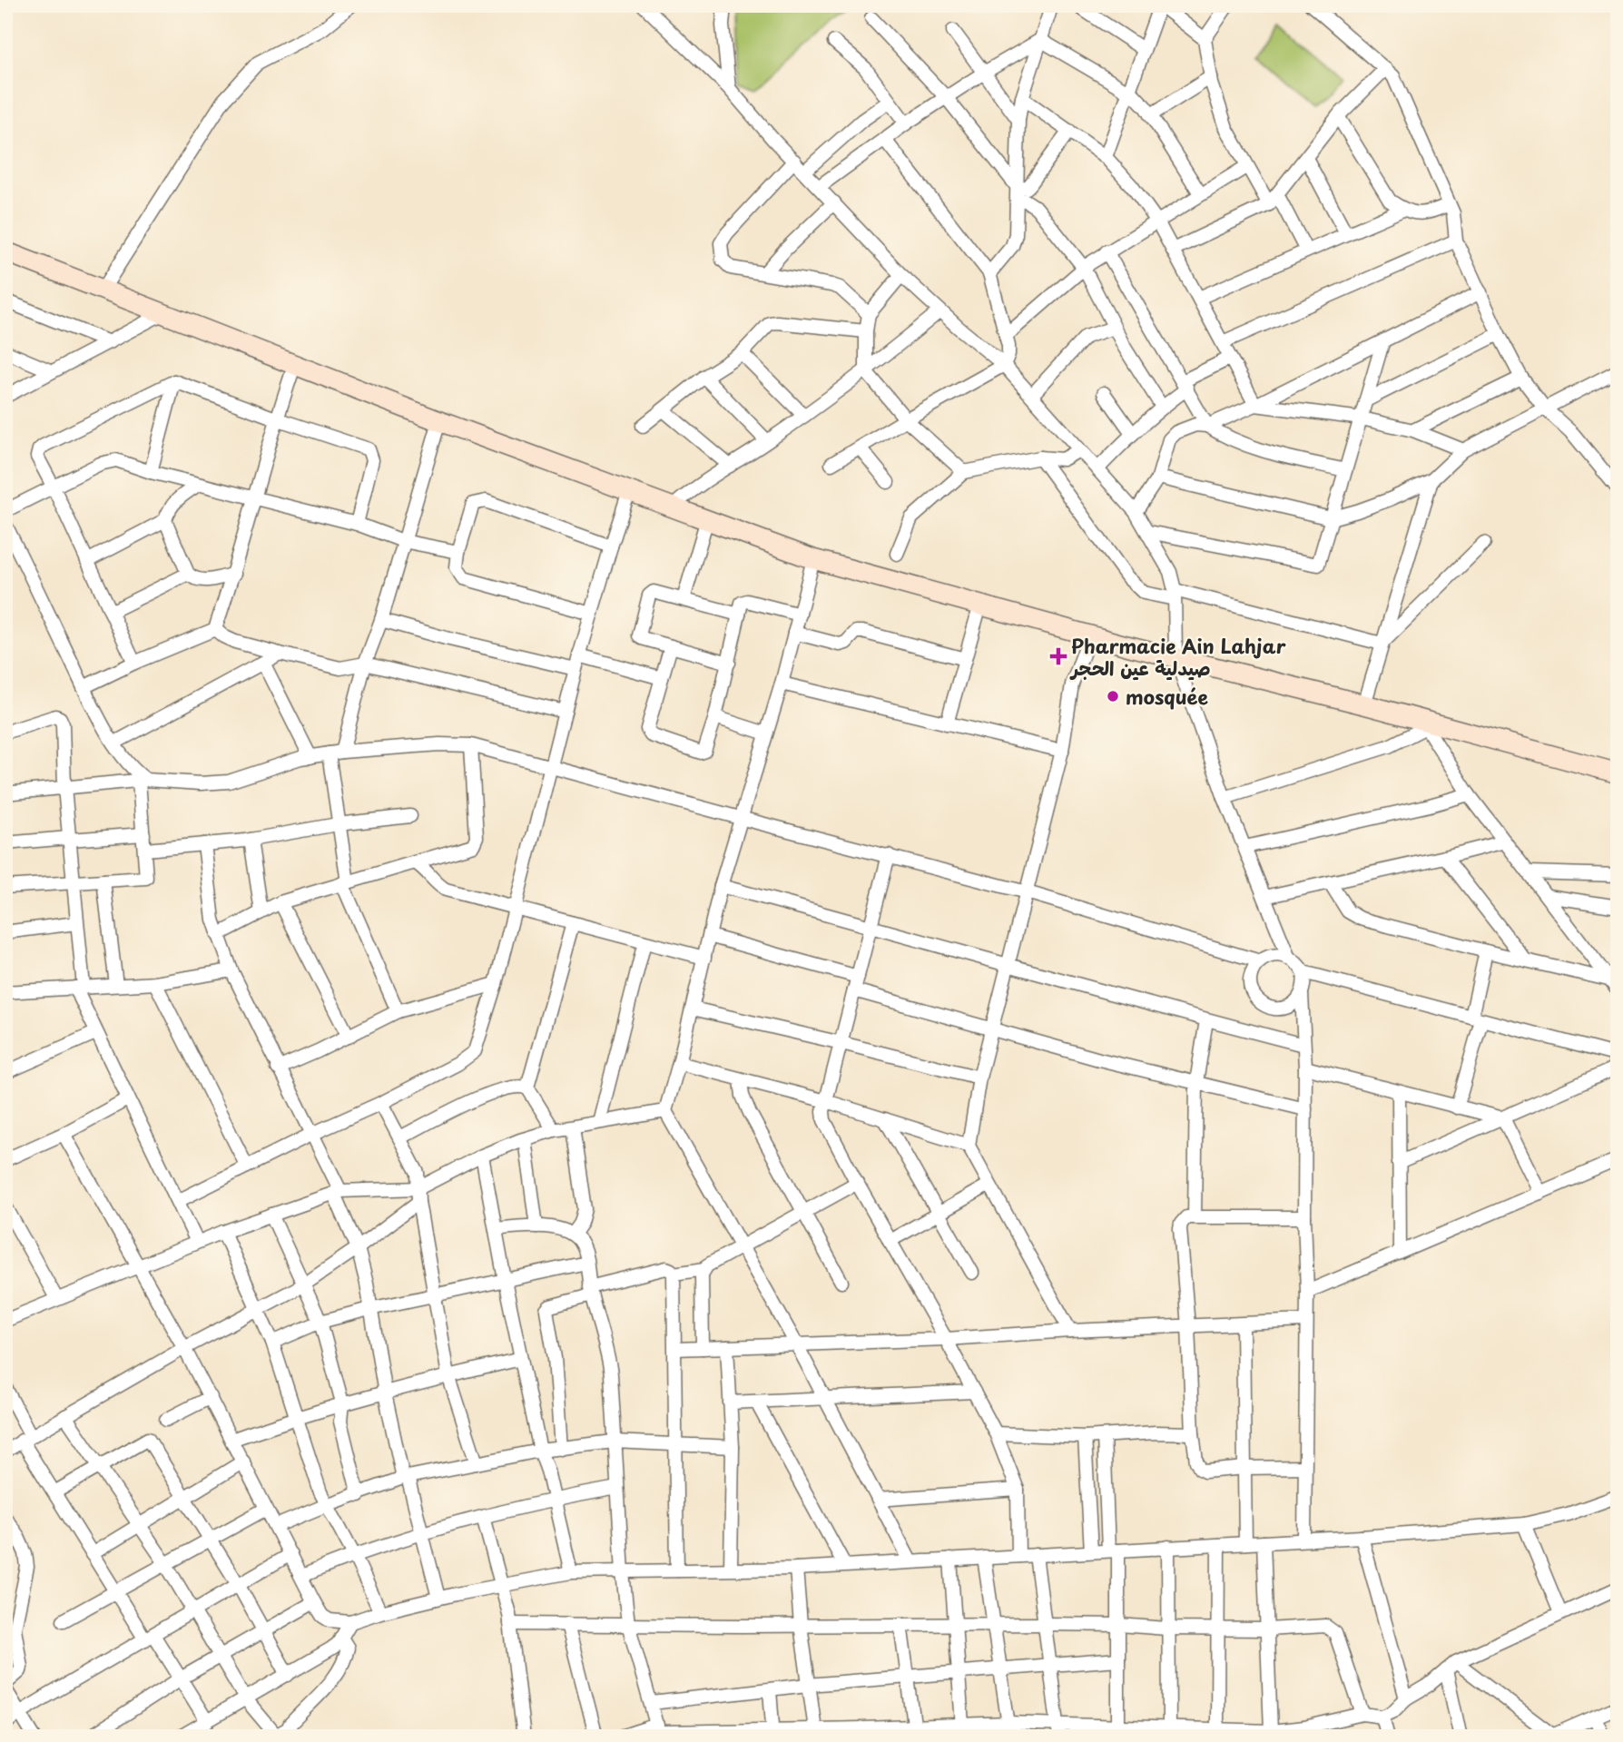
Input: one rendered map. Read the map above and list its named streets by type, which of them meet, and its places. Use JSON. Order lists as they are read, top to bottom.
{
  "places": {
    "health": ["Pharmacie Ain Lahjar صيدلية عين الحجر"],
    "other": ["mosquée"]
  }
}
